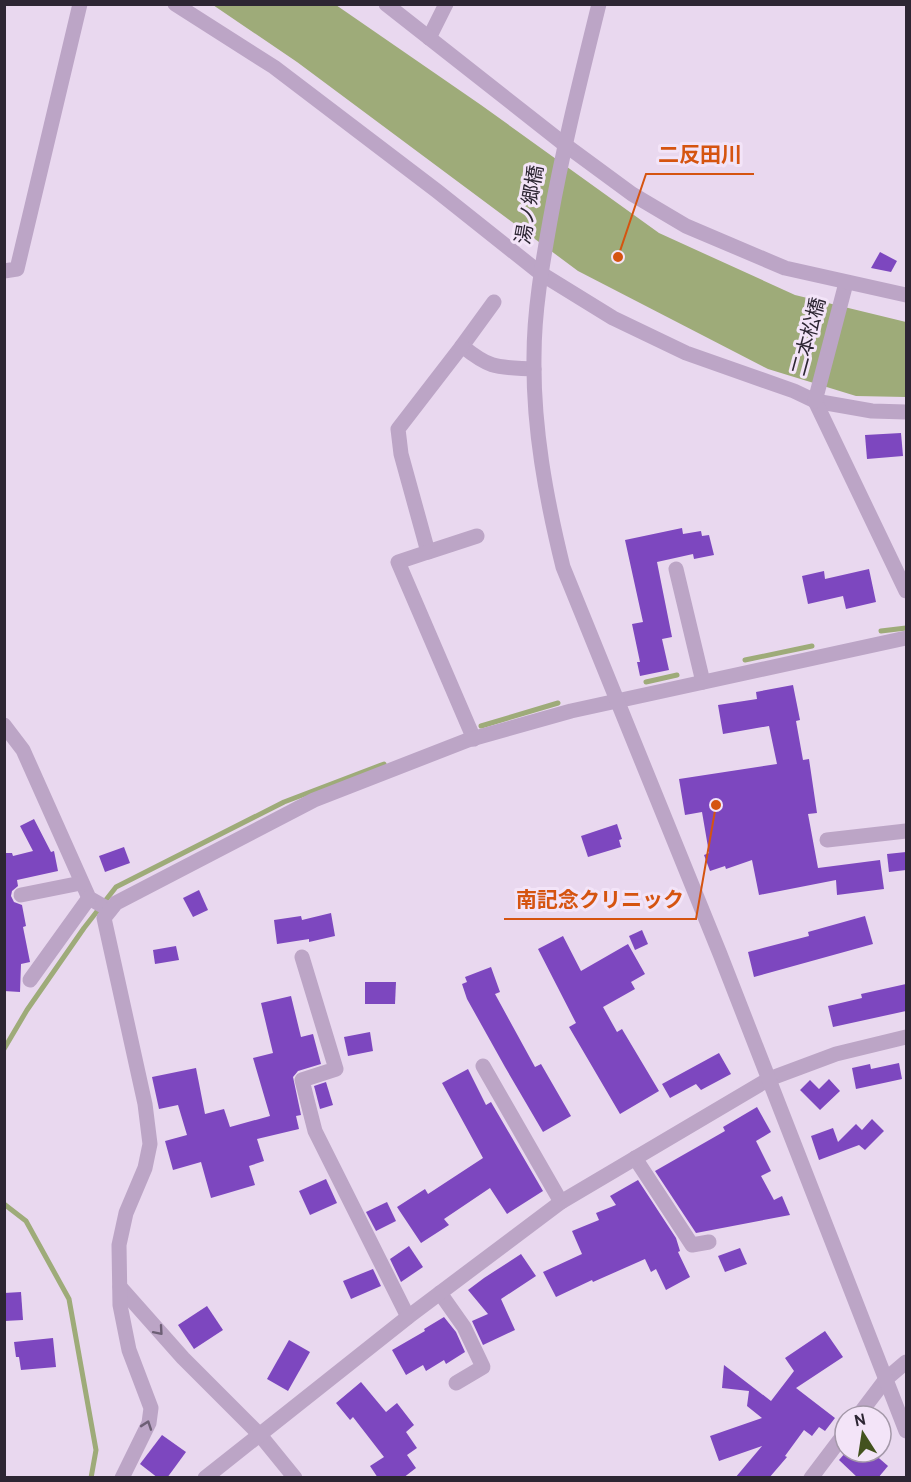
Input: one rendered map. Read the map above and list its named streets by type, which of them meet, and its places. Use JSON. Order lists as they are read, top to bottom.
{
  "streets": {
    "street": ["湯ノ郷橋", "二本松橋"]
  },
  "places": ["二反田川", "南記念クリニック"],
  "north": "top"
}
